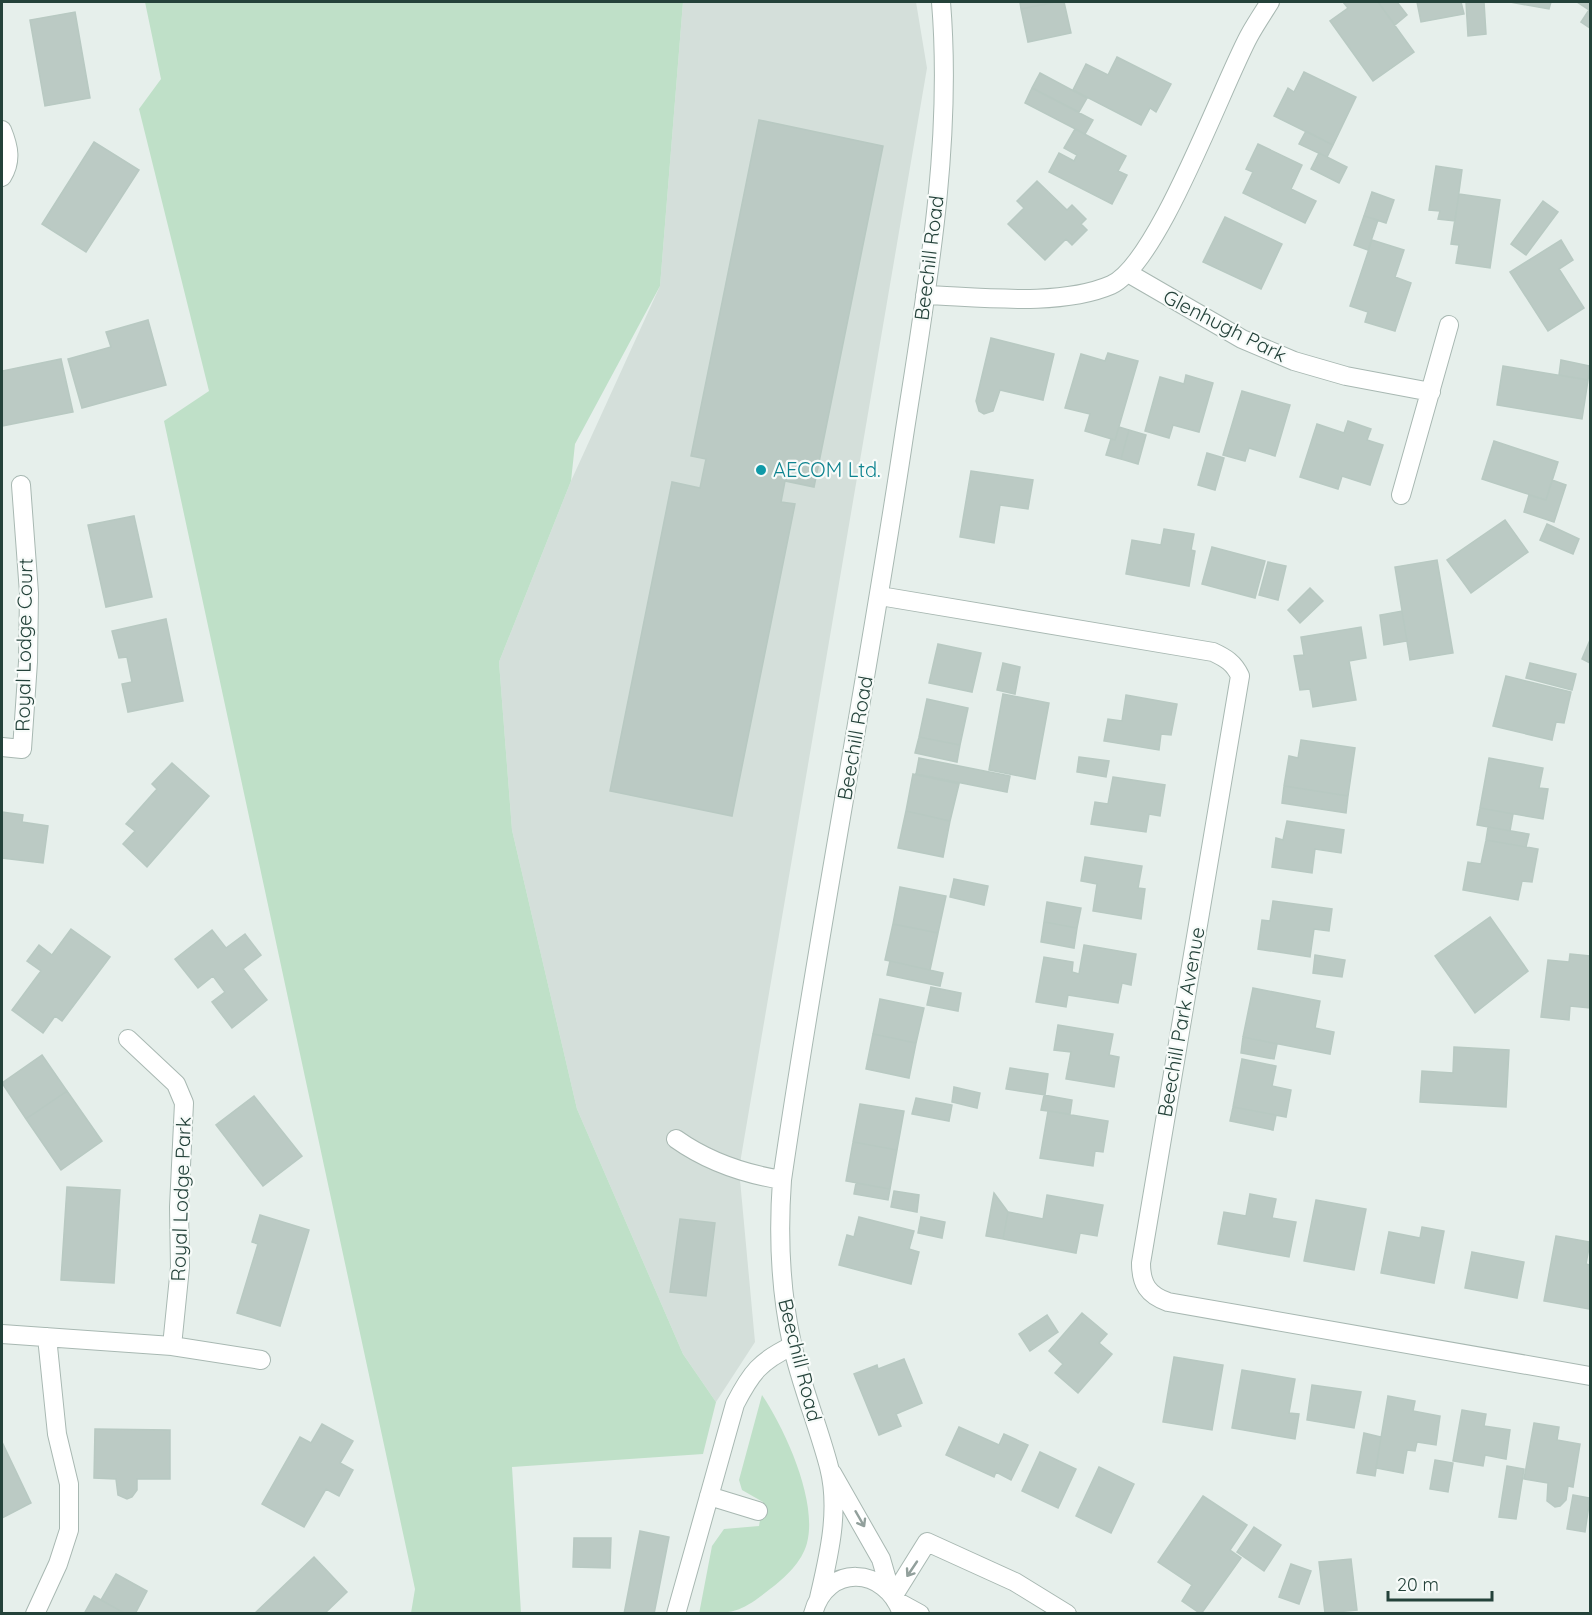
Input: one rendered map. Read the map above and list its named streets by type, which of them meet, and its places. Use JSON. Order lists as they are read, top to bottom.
{
  "streets": {
    "street": [
      "Beechill Road",
      "Glenhugh Park",
      "Royal Lodge Court",
      "Beechill Park Avenue",
      "Royal Lodge Park"
    ]
  },
  "crossings": [
    ["Beechill Road", "Beechill Park Avenue"]
  ],
  "places": ["AECOM Ltd."],
  "scale_bar": "20 m"
}
